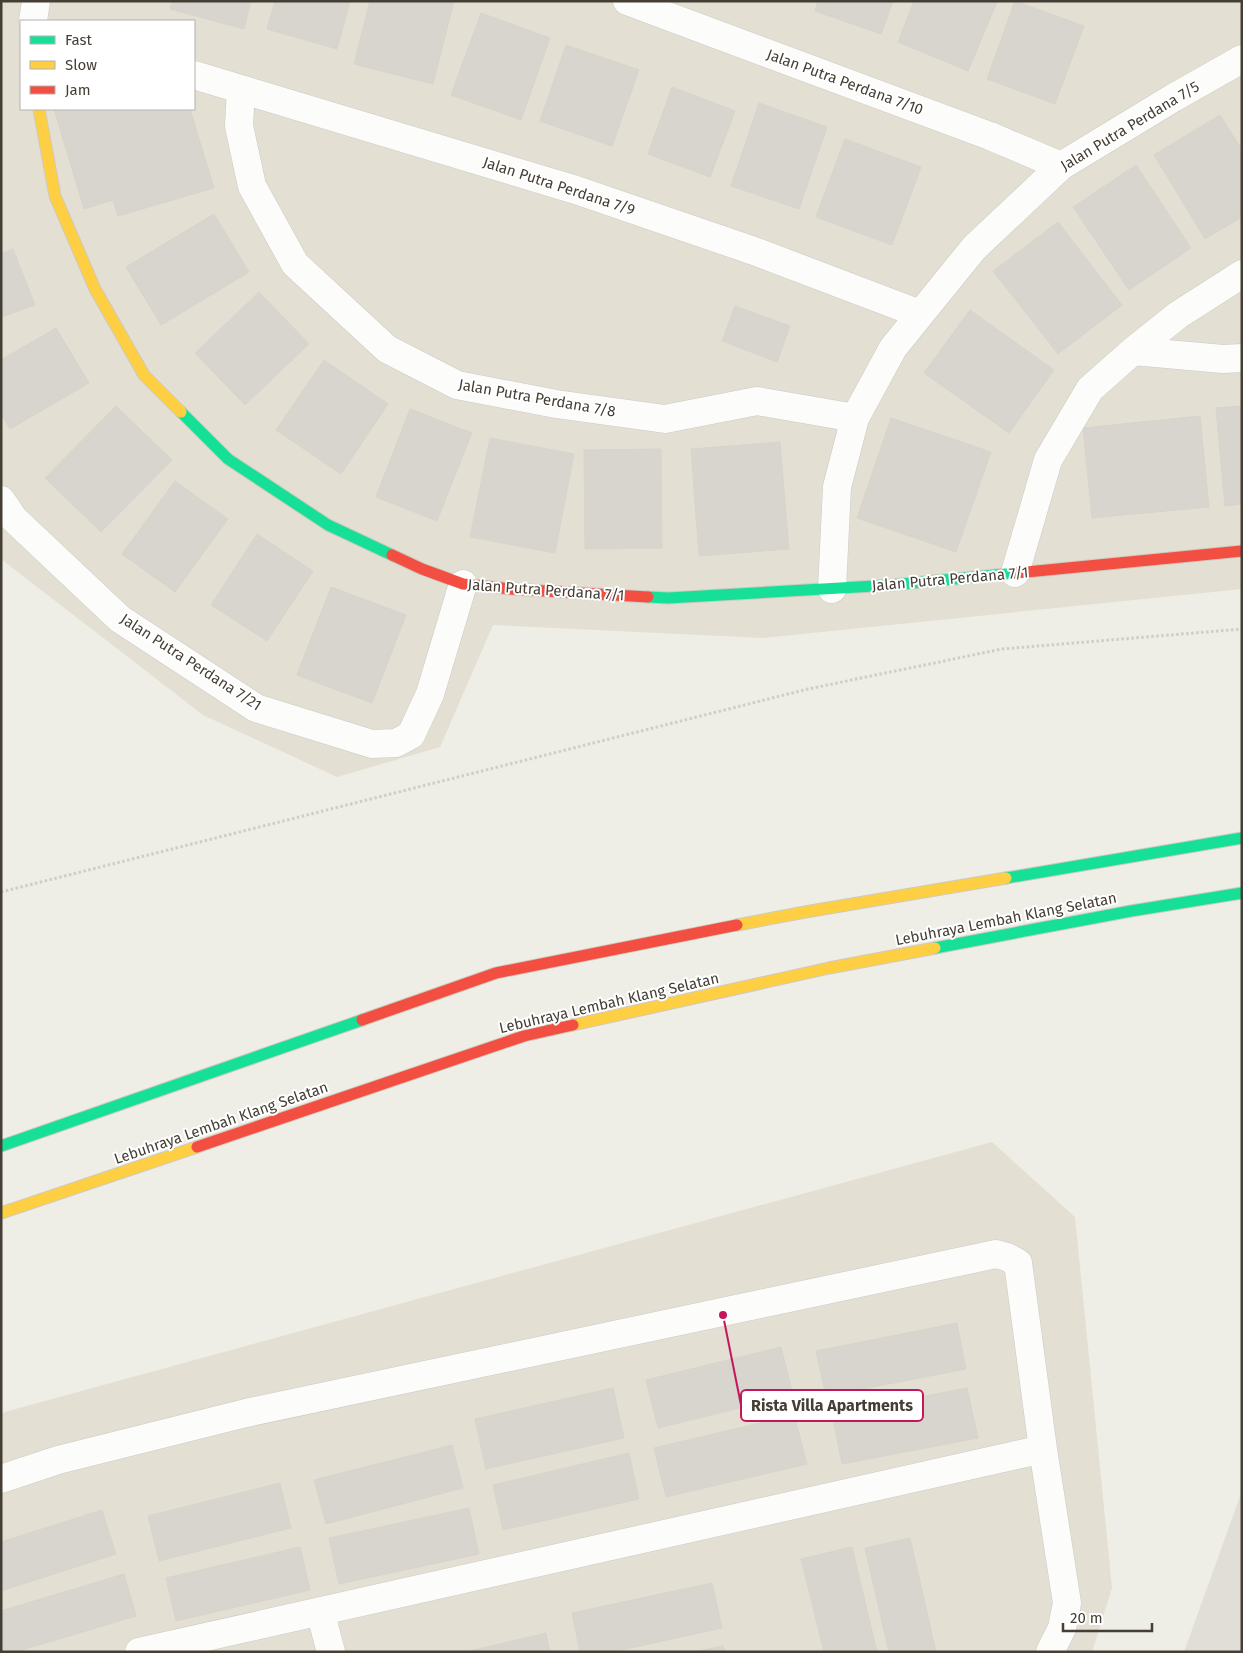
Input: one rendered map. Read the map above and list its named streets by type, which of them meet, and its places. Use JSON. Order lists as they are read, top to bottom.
{
  "streets": {
    "main road": ["Jalan Putra Perdana 7/1", "Lebuhraya Lembah Klang Selatan"],
    "street": [
      "Jalan Putra Perdana 7/10",
      "Jalan Putra Perdana 7/5",
      "Jalan Putra Perdana 7/9",
      "Jalan Putra Perdana 7/8",
      "Jalan Putra Perdana 7/21"
    ]
  },
  "crossings": [
    ["Jalan Putra Perdana 7/10", "Jalan Putra Perdana 7/5"],
    ["Jalan Putra Perdana 7/5", "Jalan Putra Perdana 7/9"],
    ["Jalan Putra Perdana 7/5", "Jalan Putra Perdana 7/8"],
    ["Jalan Putra Perdana 7/5", "Jalan Putra Perdana 7/1"],
    ["Jalan Putra Perdana 7/9", "Jalan Putra Perdana 7/8"],
    ["Jalan Putra Perdana 7/1", "Jalan Putra Perdana 7/21"]
  ],
  "places": ["Rista Villa Apartments"],
  "legend": ["Fast", "Slow", "Jam"],
  "scale_bar": "20 m"
}
